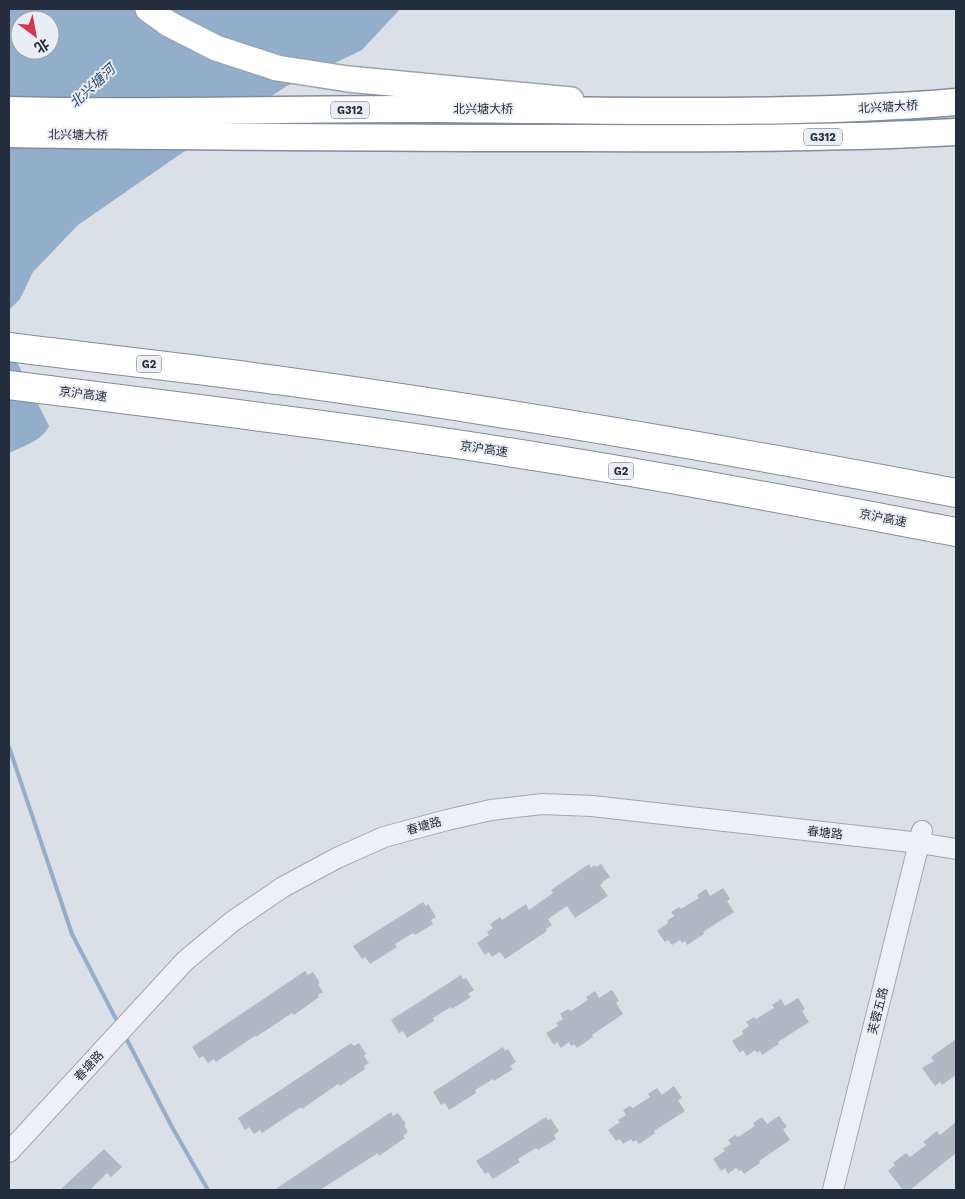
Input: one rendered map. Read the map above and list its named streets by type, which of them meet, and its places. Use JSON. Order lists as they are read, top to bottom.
{
  "streets": {
    "highway": [
      "北兴塘大桥",
      "G312",
      "G2",
      "京沪高速"
    ],
    "street": ["春塘路", "芙蓉五路"]
  },
  "crossings": [
    ["春塘路", "芙蓉五路"]
  ],
  "water": ["北兴塘河"],
  "north": "bottom right"
}
